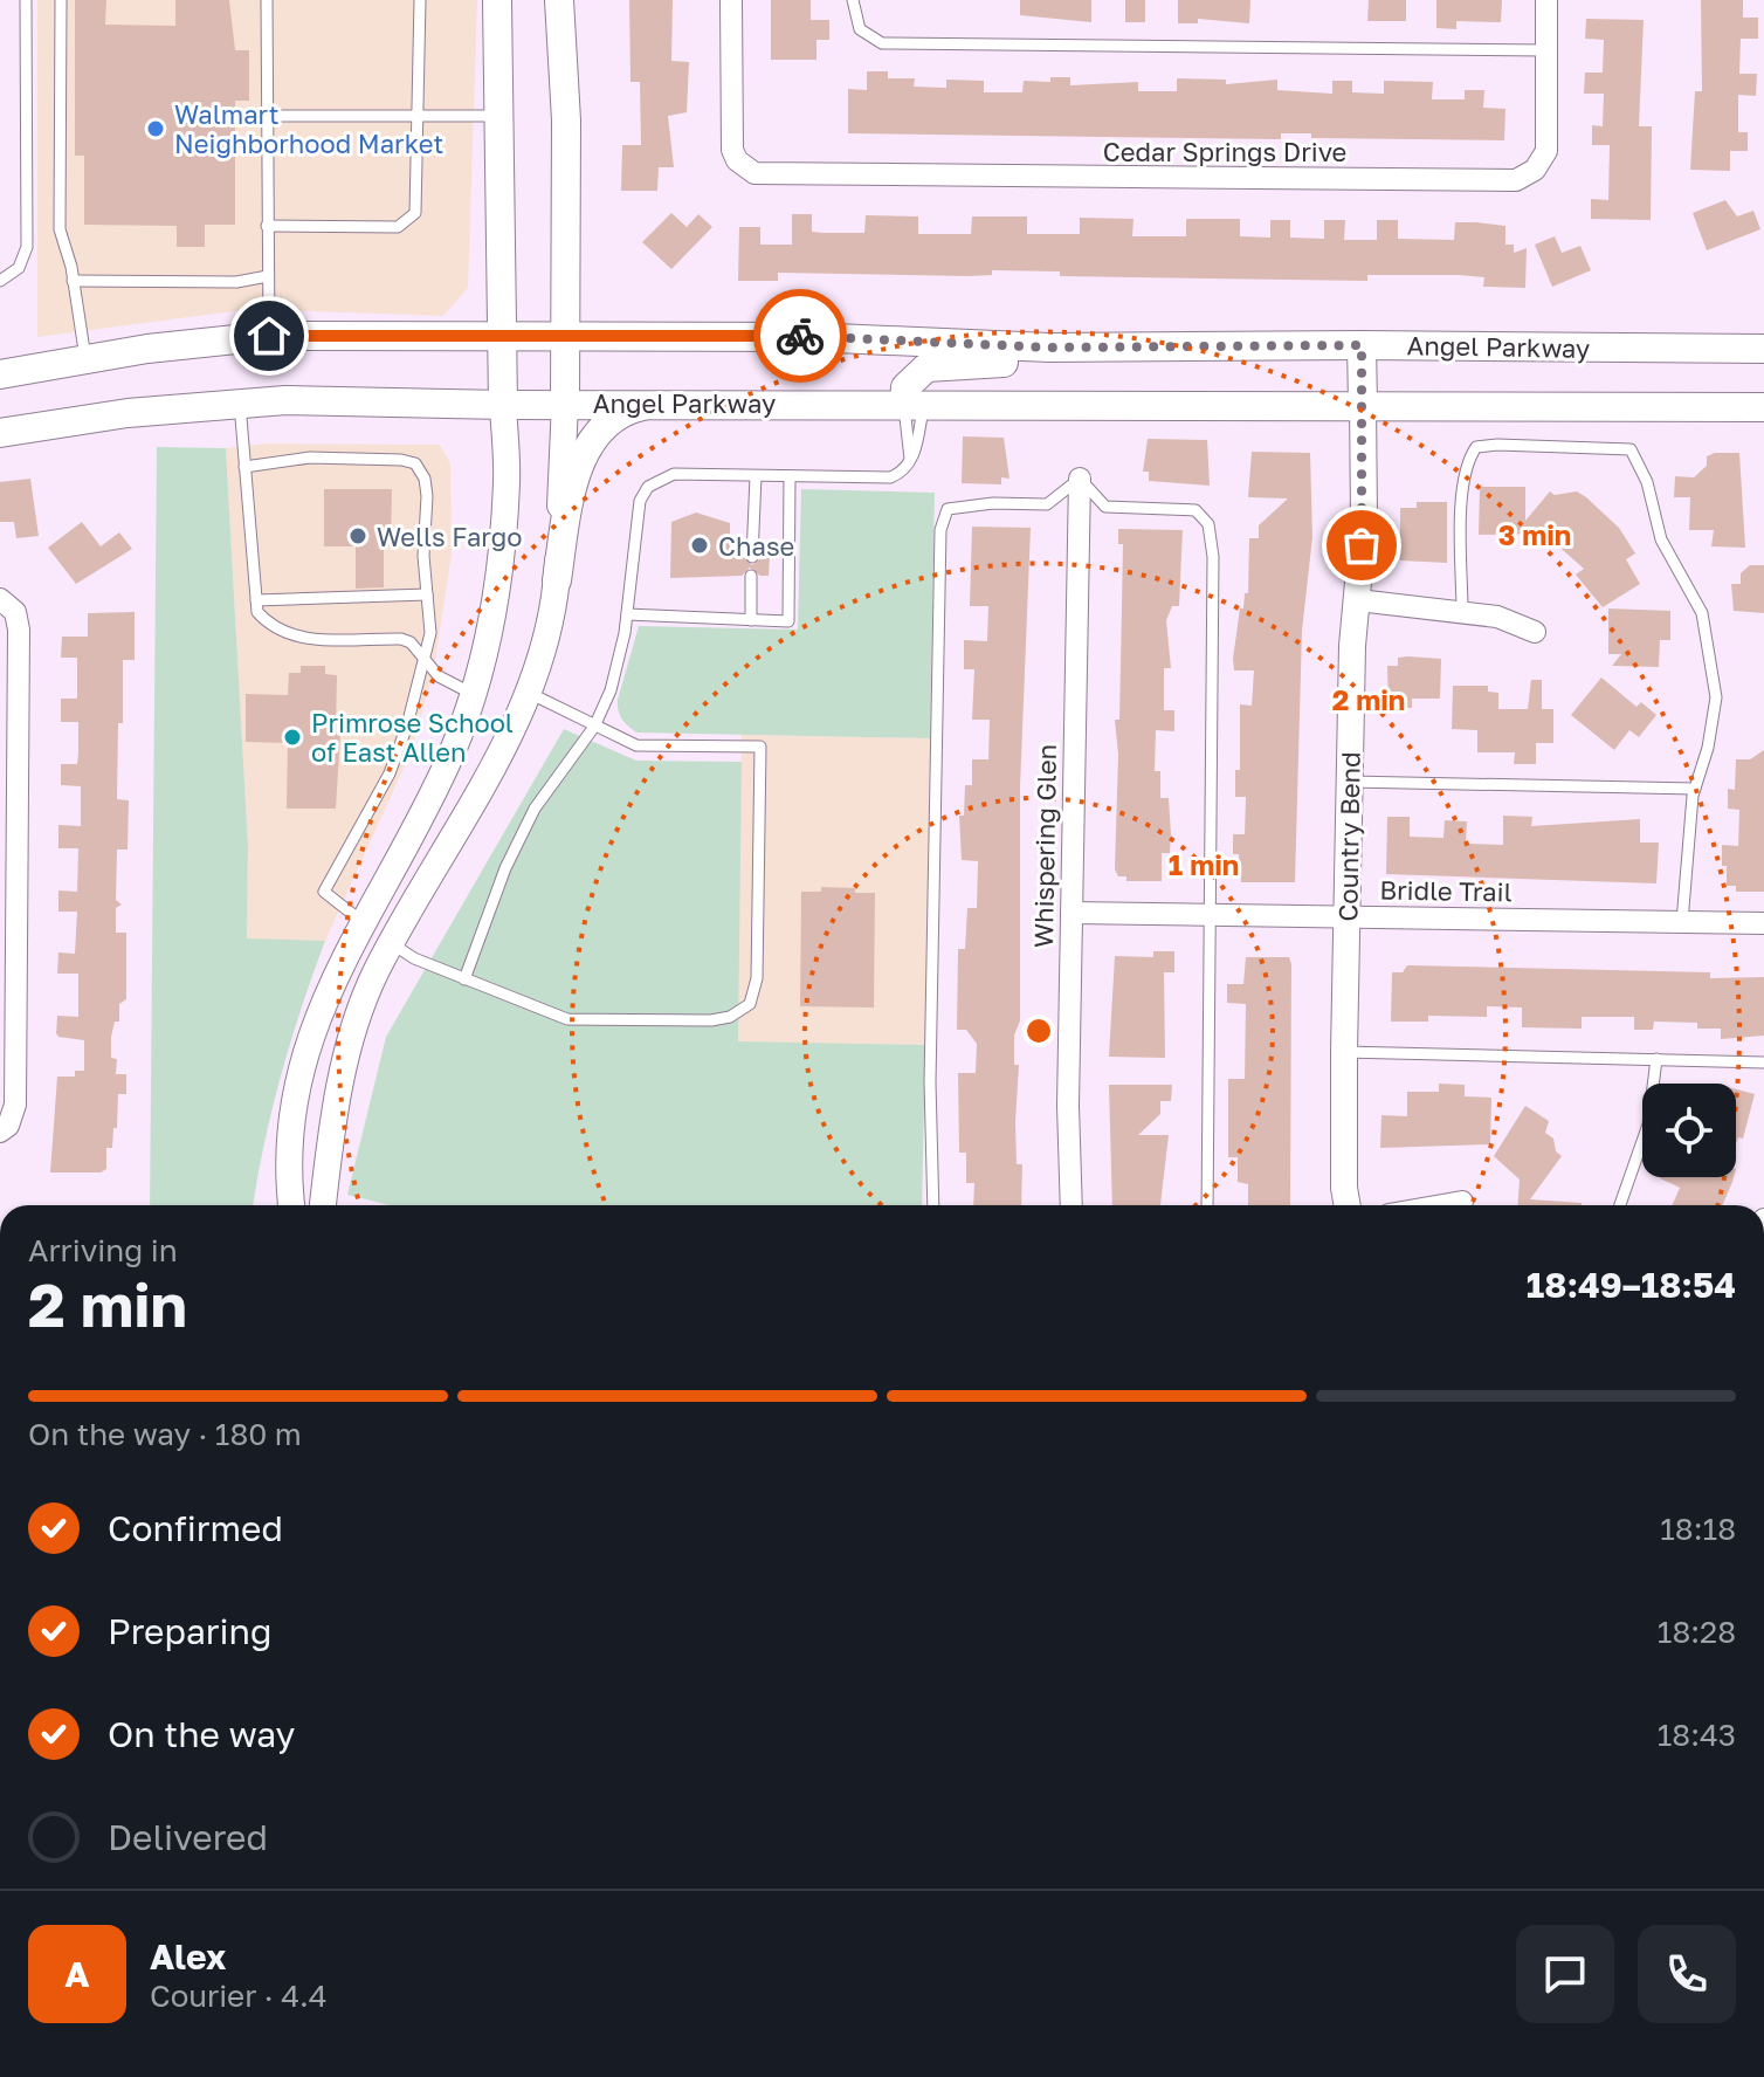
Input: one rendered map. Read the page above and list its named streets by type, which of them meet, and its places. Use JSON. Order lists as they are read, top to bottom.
{
  "streets": {
    "main road": ["Angel Parkway"],
    "street": [
      "Cedar Springs Drive",
      "Country Bend",
      "Whispering Glen",
      "Bridle Trail"
    ]
  },
  "crossings": [
    ["Angel Parkway", "Country Bend"],
    ["Country Bend", "Bridle Trail"],
    ["Whispering Glen", "Bridle Trail"]
  ],
  "places": [
    "Walmart Neighborhood Market",
    "Wells Fargo",
    "Chase",
    "Primrose School of East Allen"
  ],
  "page": {
    "heading": ["2 min", "Arriving in", "18:49–18:54"],
    "panel": ["Alex", "Courier · 4.4"],
    "bar": "On the way · 180 m",
    "list": [
      ["Confirmed", "18:18"],
      ["Preparing", "18:28"],
      ["On the way", "18:43"],
      "Delivered"
    ],
    "round": "A"
  },
  "rings": ["3 min", "2 min", "1 min"]
}
